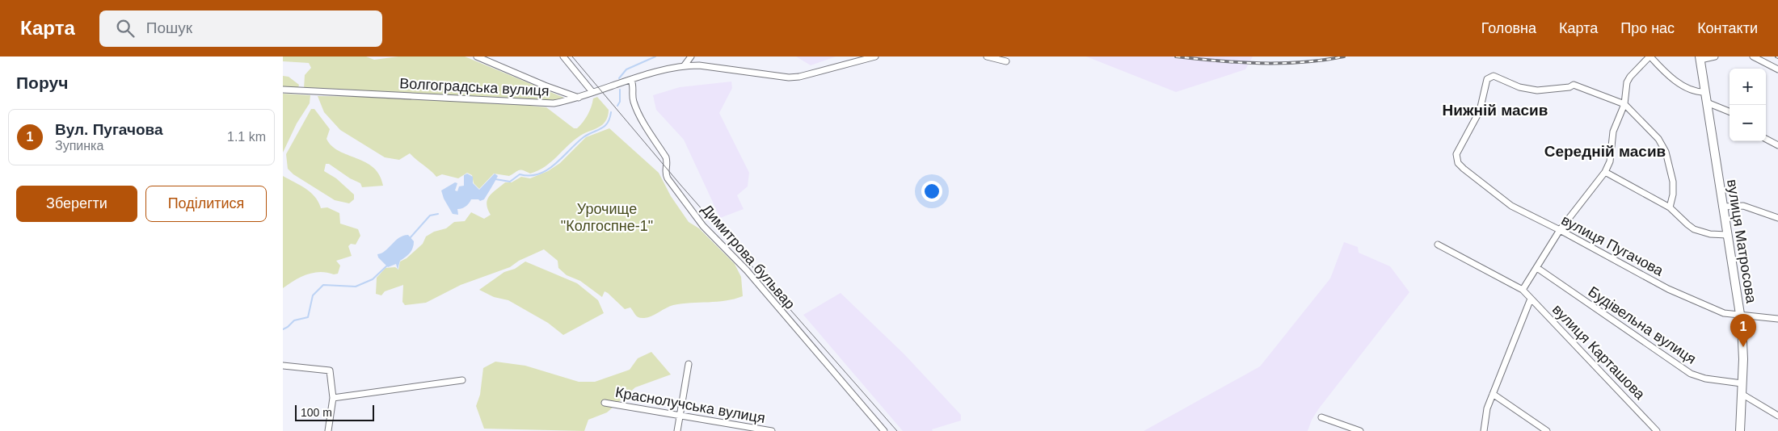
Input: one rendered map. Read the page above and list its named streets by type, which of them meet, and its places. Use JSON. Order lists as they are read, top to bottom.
{
  "streets": {
    "street": [
      "Волгоградська вулиця",
      "вулиця Матросова",
      "вулиця Пугачова",
      "Димитрова бульвар",
      "Будівельна вулиця",
      "вулиця Карташова",
      "Краснолучська вулиця"
    ]
  },
  "crossings": [
    ["Волгоградська вулиця", "Димитрова бульвар"],
    ["вулиця Матросова", "вулиця Пугачова"],
    ["вулиця Матросова", "Будівельна вулиця"]
  ],
  "districts": ["Нижній масив", "Середній масив"],
  "parks": ["Урочище \"Колгоспне-1\""],
  "scale_bar": "100 m",
  "page": {
    "header": "Карта",
    "search": "Пошук",
    "nav": [
      "Головна",
      "Карта",
      "Про нас",
      "Контакти"
    ],
    "heading": "Поруч",
    "map_buttons": ["+", "−"],
    "list": [
      {
        "mark": "1",
        "name": "Вул. Пугачова",
        "note": "Зупинка",
        "value": "1.1 km"
      }
    ],
    "buttons": ["Зберегти", "Поділитися"],
    "pins": "1",
    "scale": "100 m"
  }
}
